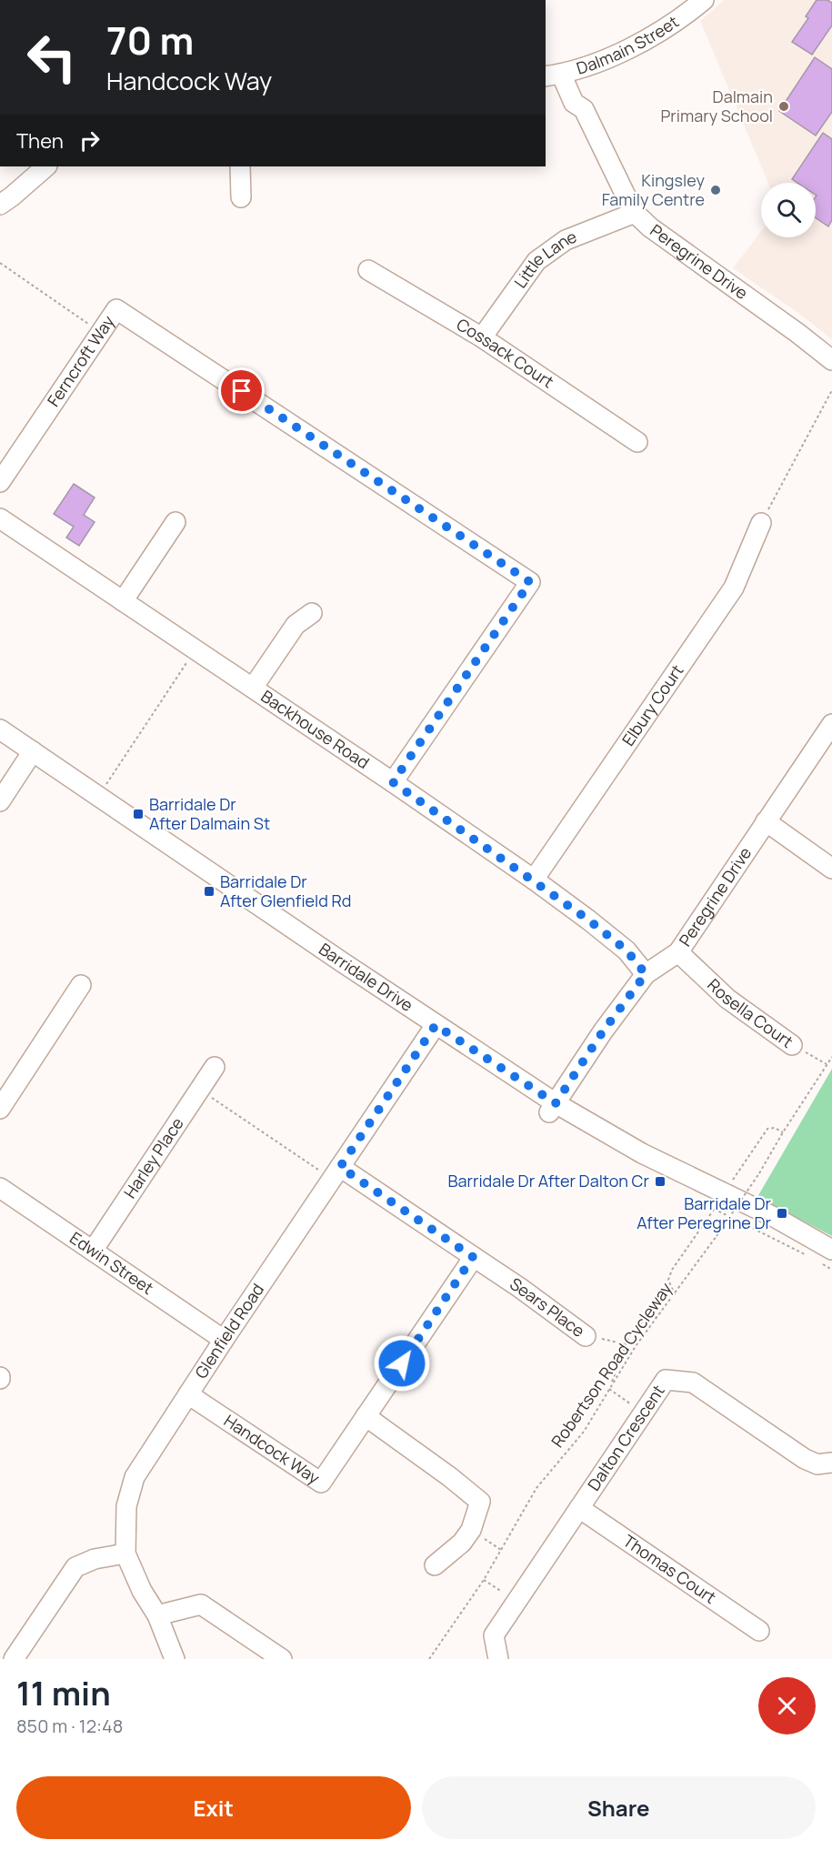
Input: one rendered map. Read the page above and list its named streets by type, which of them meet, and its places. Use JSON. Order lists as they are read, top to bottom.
{
  "streets": {
    "street": [
      "Dalmain Street",
      "Peregrine Drive",
      "Little Lane",
      "Cossack Court",
      "Ferncroft Way",
      "Elbury Court",
      "Backhouse Road",
      "Barridale Drive",
      "Rosella Court",
      "Harley Place",
      "Edwin Street",
      "Sears Place",
      "Glenfield Road",
      "Dalton Crescent",
      "Handcock Way",
      "Thomas Court"
    ],
    "path": ["Robertson Road Cycleway"]
  },
  "crossings": [
    ["Dalmain Street", "Peregrine Drive"],
    ["Peregrine Drive", "Little Lane"],
    ["Peregrine Drive", "Backhouse Road"],
    ["Peregrine Drive", "Barridale Drive"],
    ["Peregrine Drive", "Rosella Court"],
    ["Little Lane", "Cossack Court"],
    ["Ferncroft Way", "Backhouse Road"],
    ["Elbury Court", "Backhouse Road"],
    ["Barridale Drive", "Glenfield Road"],
    ["Rosella Court", "Robertson Road Cycleway"],
    ["Harley Place", "Edwin Street"],
    ["Edwin Street", "Glenfield Road"],
    ["Sears Place", "Handcock Way"],
    ["Glenfield Road", "Handcock Way"],
    ["Dalton Crescent", "Thomas Court"]
  ],
  "places": {
    "other": ["Dalmain Primary School", "Kingsley Family Centre"],
    "transit": [
      "Barridale Dr After Dalmain St",
      "Barridale Dr After Glenfield Rd",
      "Barridale Dr After Dalton Cr",
      "Barridale Dr After Peregrine Dr"
    ]
  },
  "page": {
    "turn": ["70 m", "Handcock Way"],
    "then": "Then",
    "heading": ["11 min", "850 m · 12:48"],
    "buttons": ["Exit", "Share"]
  }
}
